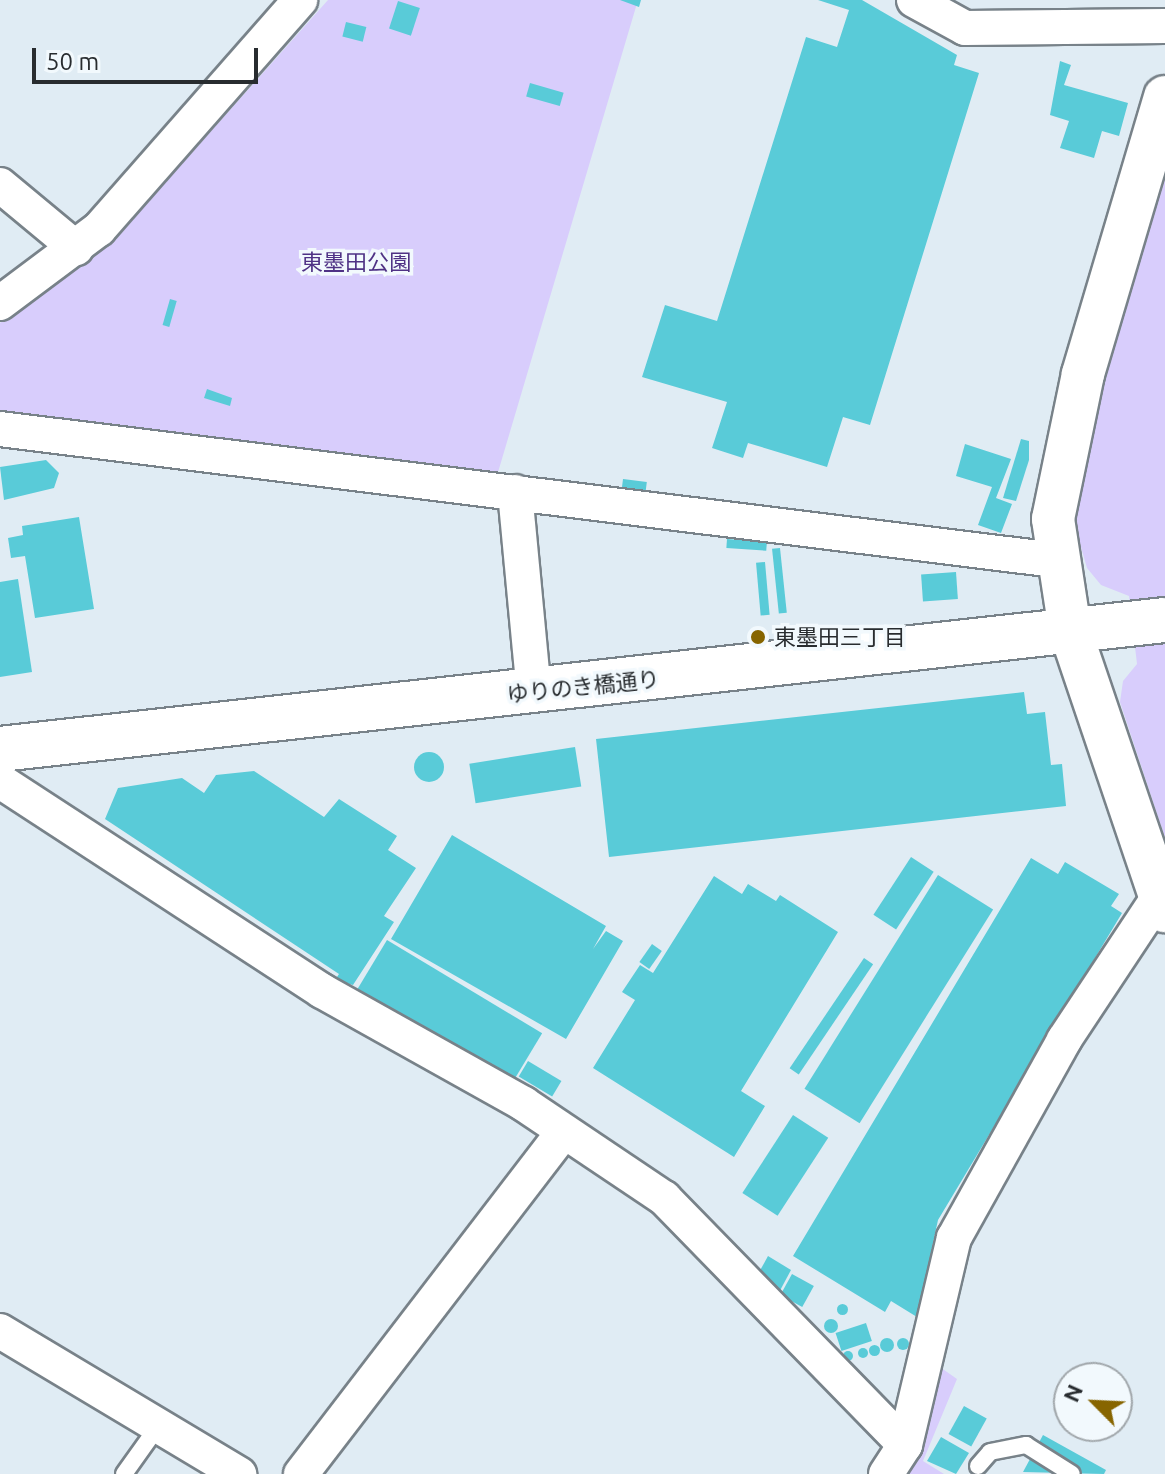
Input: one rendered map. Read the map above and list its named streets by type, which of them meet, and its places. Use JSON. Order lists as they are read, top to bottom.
{
  "streets": {
    "main road": ["ゆりのき橋通り"]
  },
  "parks": ["東墨田公園"],
  "places": ["東墨田三丁目"],
  "scale_bar": "50 m",
  "north": "top left"
}
